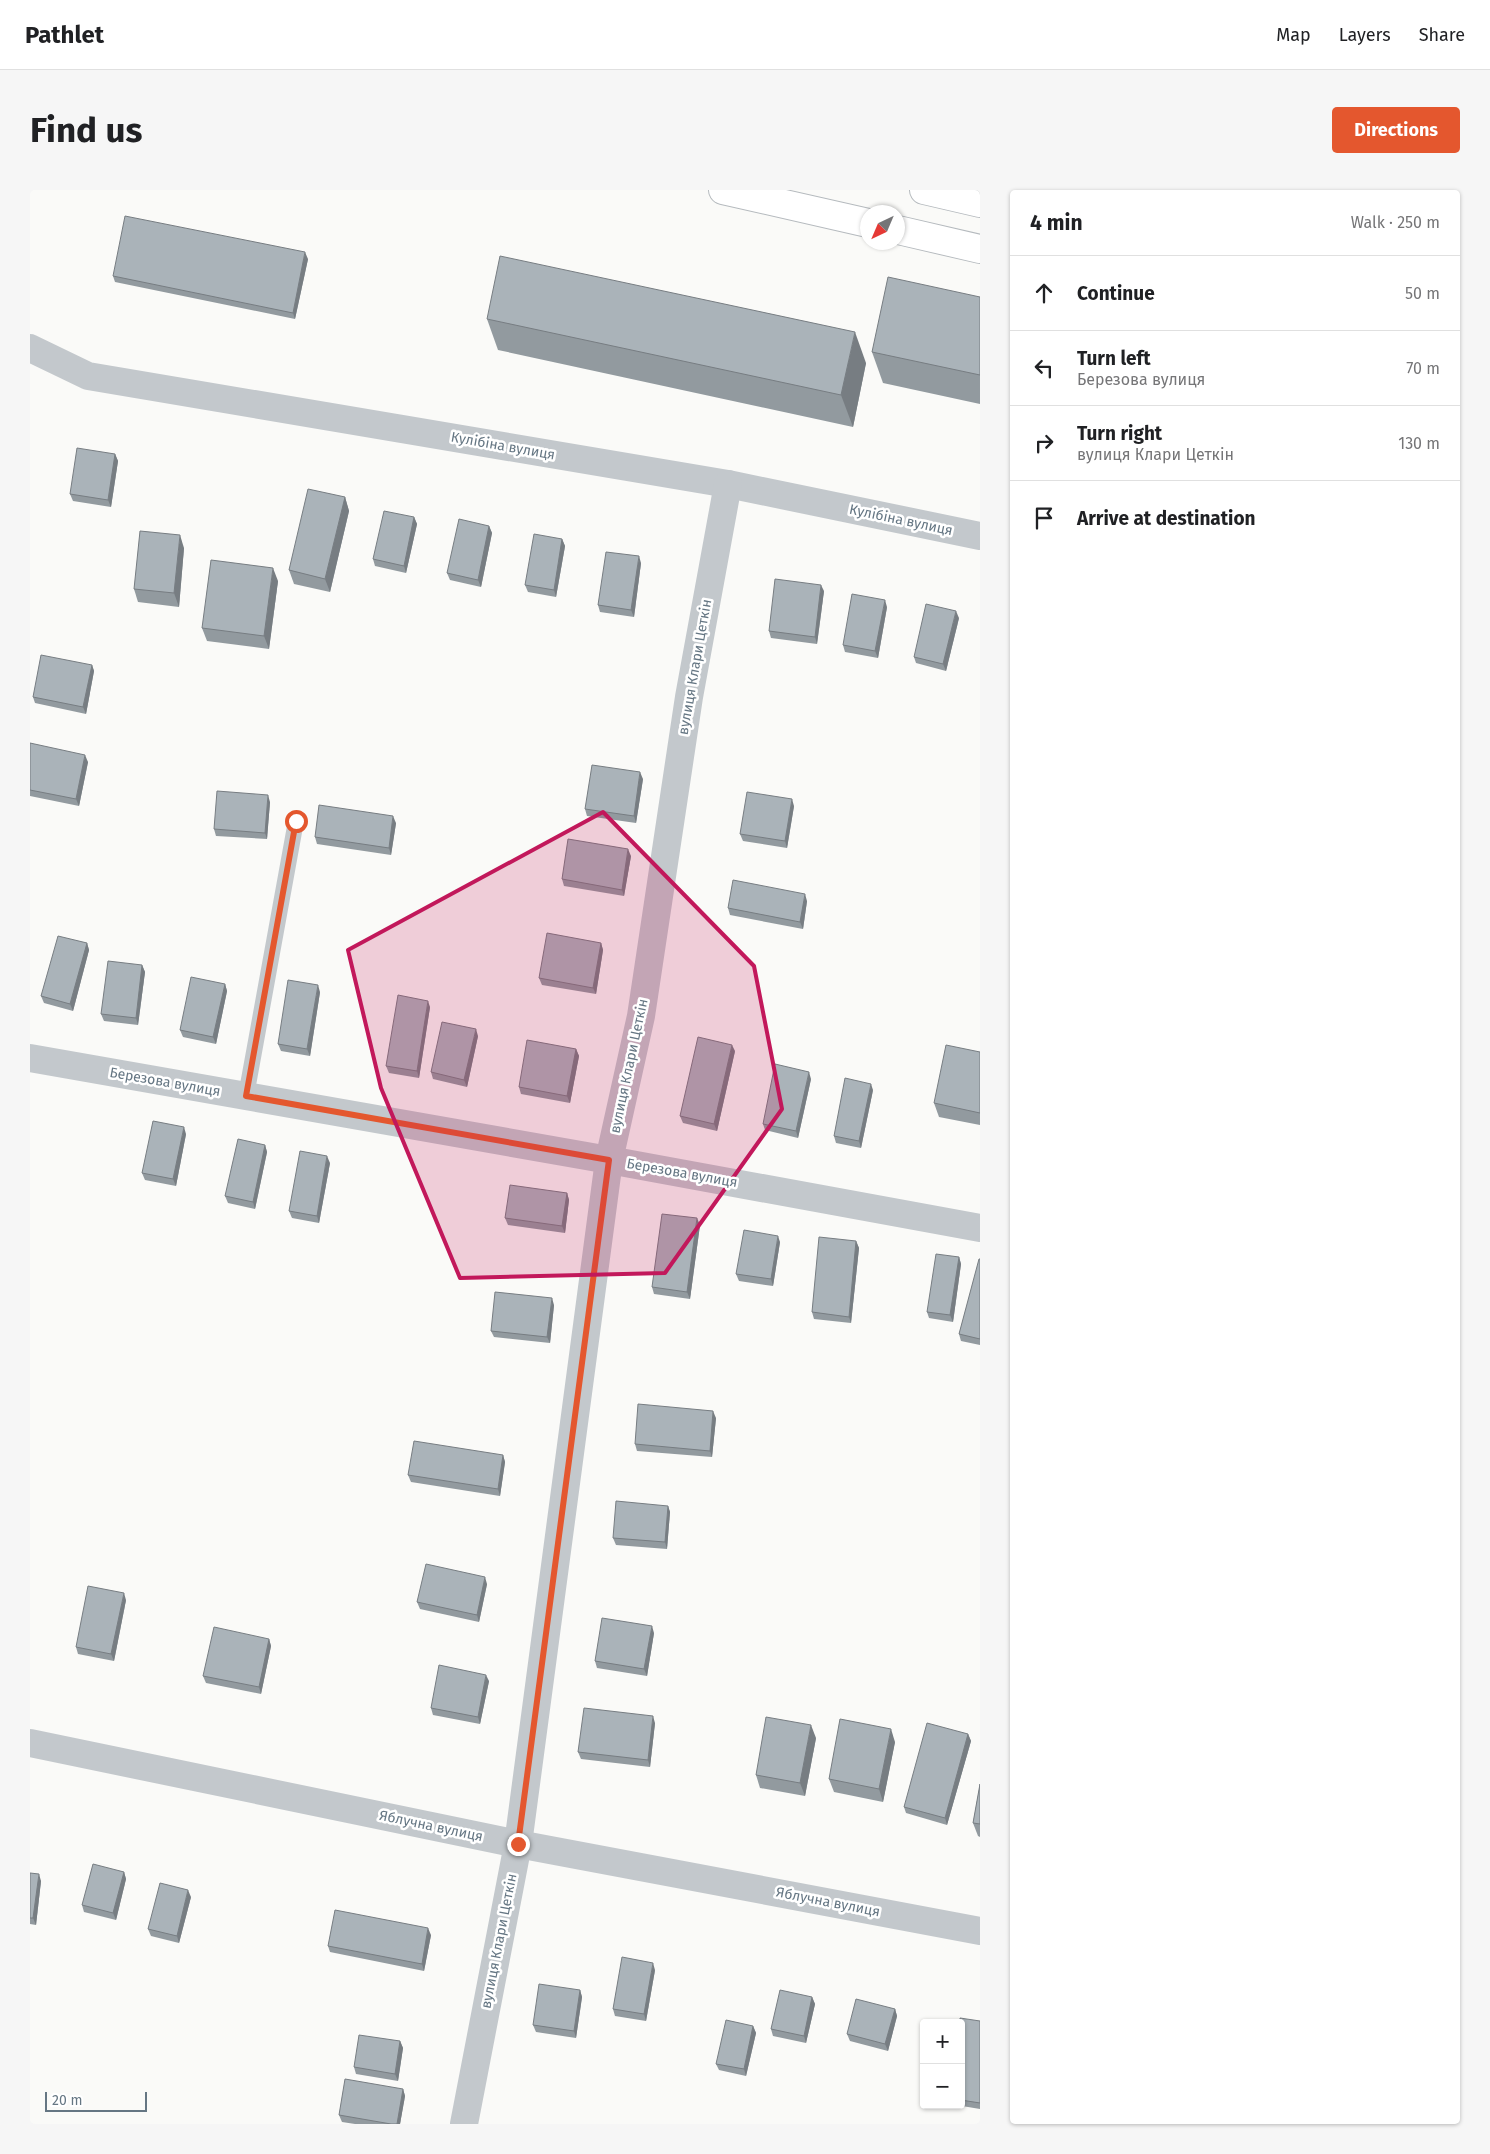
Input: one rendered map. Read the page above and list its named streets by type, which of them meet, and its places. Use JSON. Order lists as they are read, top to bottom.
{
  "streets": {
    "street": [
      "Кулібіна вулиця",
      "вулиця Клари Цеткін",
      "Березова вулиця",
      "Яблучна вулиця"
    ]
  },
  "crossings": [
    ["Кулібіна вулиця", "вулиця Клари Цеткін"],
    ["вулиця Клари Цеткін", "Березова вулиця"],
    ["вулиця Клари Цеткін", "Яблучна вулиця"]
  ],
  "scale_bar": "20 m",
  "north": "bottom left",
  "page": {
    "header": "Pathlet",
    "nav": ["Map", "Layers", "Share"],
    "buttons": "Directions",
    "title": "Find us",
    "heading": ["4 min", "Walk · 250 m"],
    "list": [
      ["Continue", "50 m"],
      ["Turn left", "Березова вулиця", "70 m"],
      ["Turn right", "вулиця Клари Цеткін", "130 m"],
      "Arrive at destination"
    ],
    "map_buttons": ["+", "−"],
    "scale": "20 m"
  }
}
